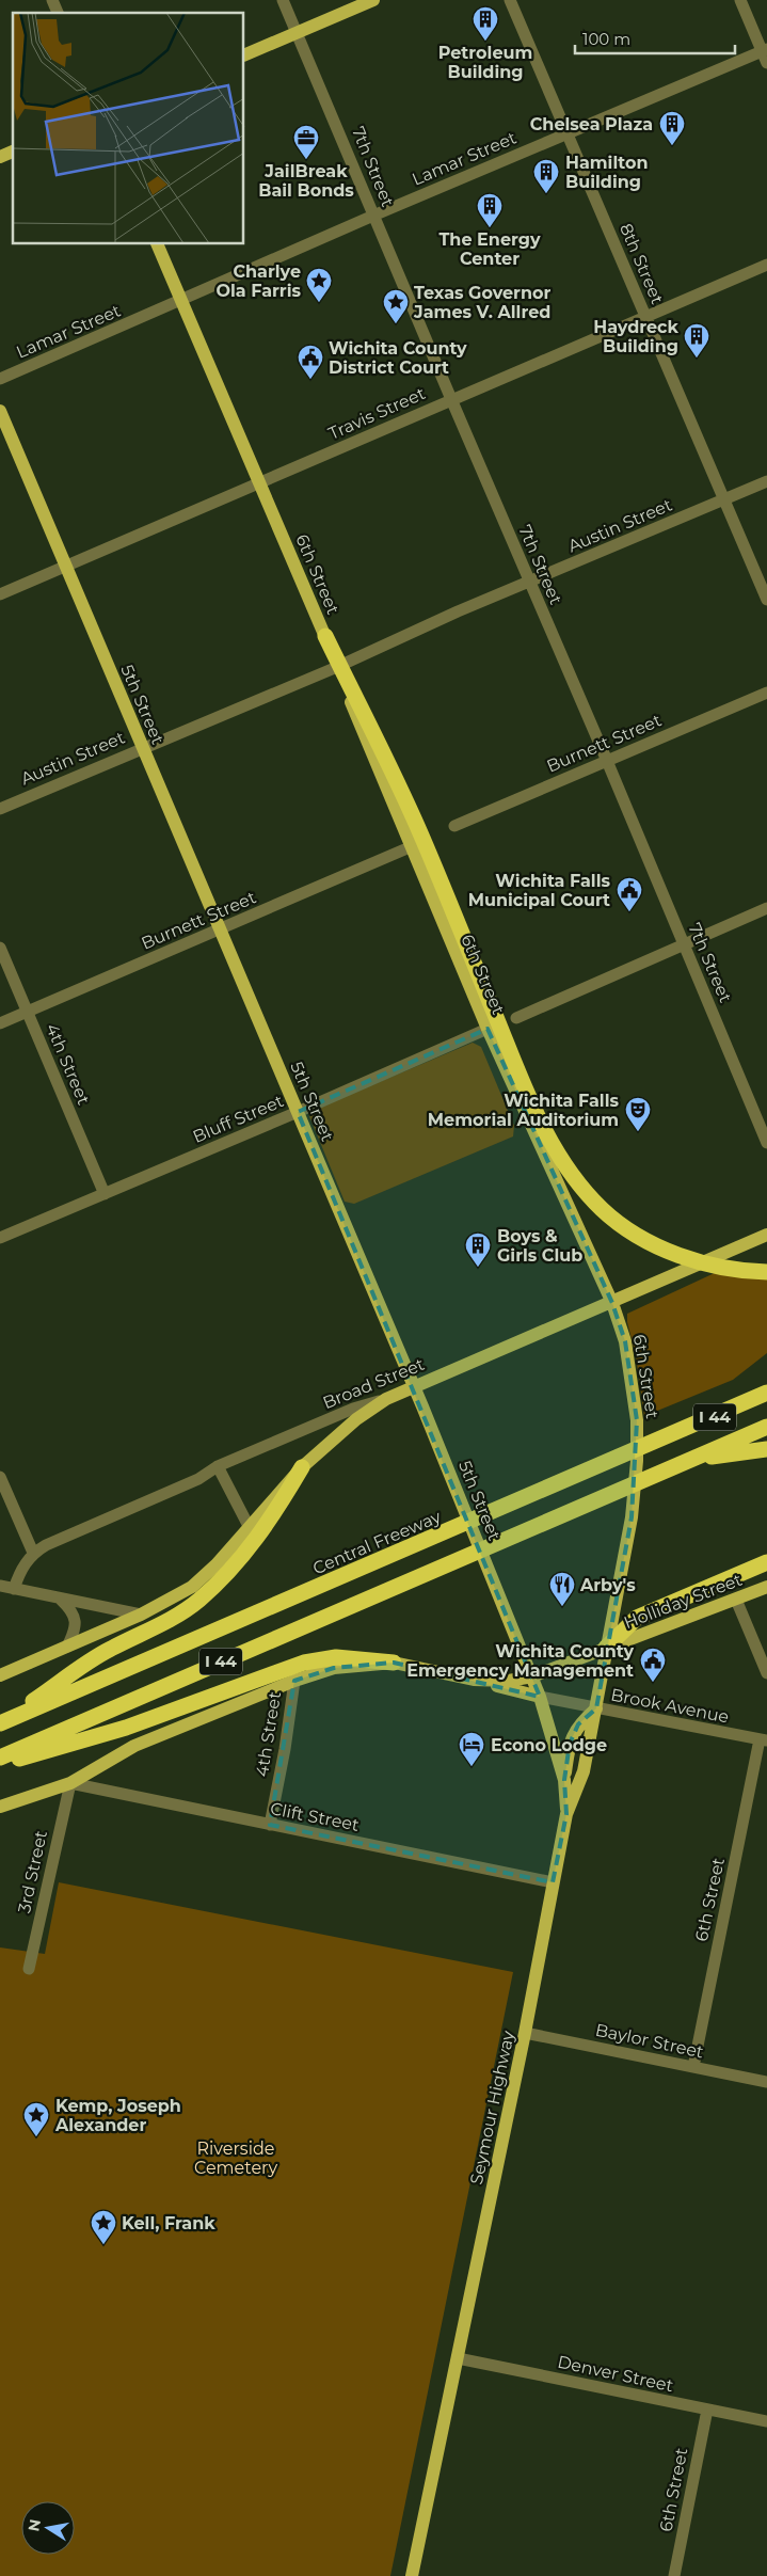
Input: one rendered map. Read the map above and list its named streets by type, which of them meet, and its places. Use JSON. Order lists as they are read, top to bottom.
{
  "streets": {
    "highway": ["I 44", "Central Freeway"],
    "main road": [
      "6th Street",
      "5th Street",
      "Broad Street",
      "Holliday Street",
      "Brook Avenue",
      "Seymour Highway"
    ],
    "street": [
      "Lamar Street",
      "7th Street",
      "8th Street",
      "Travis Street",
      "Austin Street",
      "Burnett Street",
      "4th Street",
      "Bluff Street",
      "Clift Street",
      "3rd Street",
      "Baylor Street",
      "Denver Street"
    ]
  },
  "crossings": [
    ["Lamar Street", "7th Street"],
    ["Lamar Street", "8th Street"],
    ["Lamar Street", "6th Street"],
    ["7th Street", "Travis Street"],
    ["7th Street", "Austin Street"],
    ["7th Street", "Burnett Street"],
    ["8th Street", "Travis Street"],
    ["8th Street", "Austin Street"],
    ["Travis Street", "6th Street"],
    ["Travis Street", "5th Street"],
    ["Austin Street", "6th Street"],
    ["Austin Street", "5th Street"],
    ["6th Street", "Burnett Street"],
    ["6th Street", "Bluff Street"],
    ["6th Street", "Broad Street"],
    ["6th Street", "Holliday Street"],
    ["6th Street", "Brook Avenue"],
    ["6th Street", "Baylor Street"],
    ["6th Street", "Seymour Highway"],
    ["6th Street", "Denver Street"],
    ["5th Street", "Burnett Street"],
    ["5th Street", "Bluff Street"],
    ["5th Street", "Broad Street"],
    ["5th Street", "Holliday Street"],
    ["5th Street", "Brook Avenue"],
    ["5th Street", "Seymour Highway"],
    ["Burnett Street", "4th Street"],
    ["4th Street", "Bluff Street"],
    ["4th Street", "Clift Street"],
    ["Holliday Street", "Brook Avenue"],
    ["Holliday Street", "Seymour Highway"],
    ["Brook Avenue", "Seymour Highway"],
    ["Clift Street", "3rd Street"],
    ["Clift Street", "Seymour Highway"],
    ["Baylor Street", "Seymour Highway"],
    ["Seymour Highway", "Denver Street"]
  ],
  "parks": ["Riverside Cemetery"],
  "places": {
    "building": [
      "Petroleum Building",
      "Chelsea Plaza",
      "Hamilton Building",
      "The Energy Center",
      "Haydreck Building",
      "Boys & Girls Club"
    ],
    "office": ["JailBreak Bail Bonds"],
    "place": [
      "Charlye Ola Farris",
      "Texas Governor James V. Allred",
      "Kemp, Joseph Alexander",
      "Kell, Frank"
    ],
    "public building": ["Wichita County District Court", "Wichita Falls Municipal Court", "Wichita County Emergency Management"],
    "theatre": ["Wichita Falls Memorial Auditorium"],
    "restaurant": ["Arby's"],
    "hotel": ["Econo Lodge"]
  },
  "scale_bar": "100 m",
  "north": "left"
}
